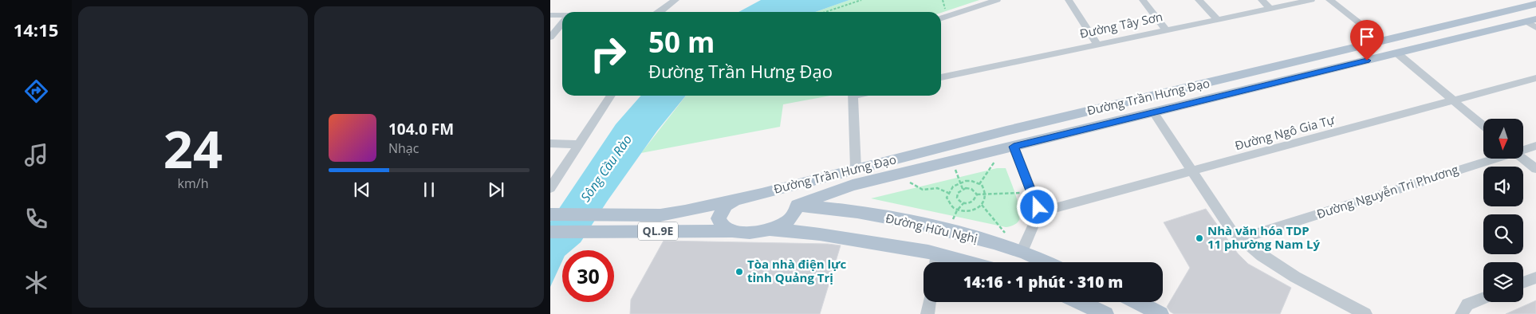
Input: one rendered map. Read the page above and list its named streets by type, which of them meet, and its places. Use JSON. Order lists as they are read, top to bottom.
{
  "streets": {
    "main road": ["Đường Trần Hưng Đạo", "Đường Hữu Nghị", "QL.9E"],
    "street": ["Đường Tây Sơn", "Đường Ngô Gia Tự", "Đường Nguyễn Tri Phương"]
  },
  "crossings": [
    ["Đường Trần Hưng Đạo", "Đường Hữu Nghị"]
  ],
  "water": ["Sông Cầu Rào"],
  "places": ["Nhà văn hóa TDP 11 phường Nam Lý", "Tòa nhà điện lực tỉnh Quảng Trị"],
  "north": "bottom",
  "page": {
    "tabs": "14:15",
    "tile": ["24", "km/h"],
    "turn": ["50 m", "Đường Trần Hưng Đạo"],
    "song": ["104.0 FM", "Nhạc"],
    "limit": "30",
    "trip": "14:16 · 1 phút · 310 m"
  }
}
